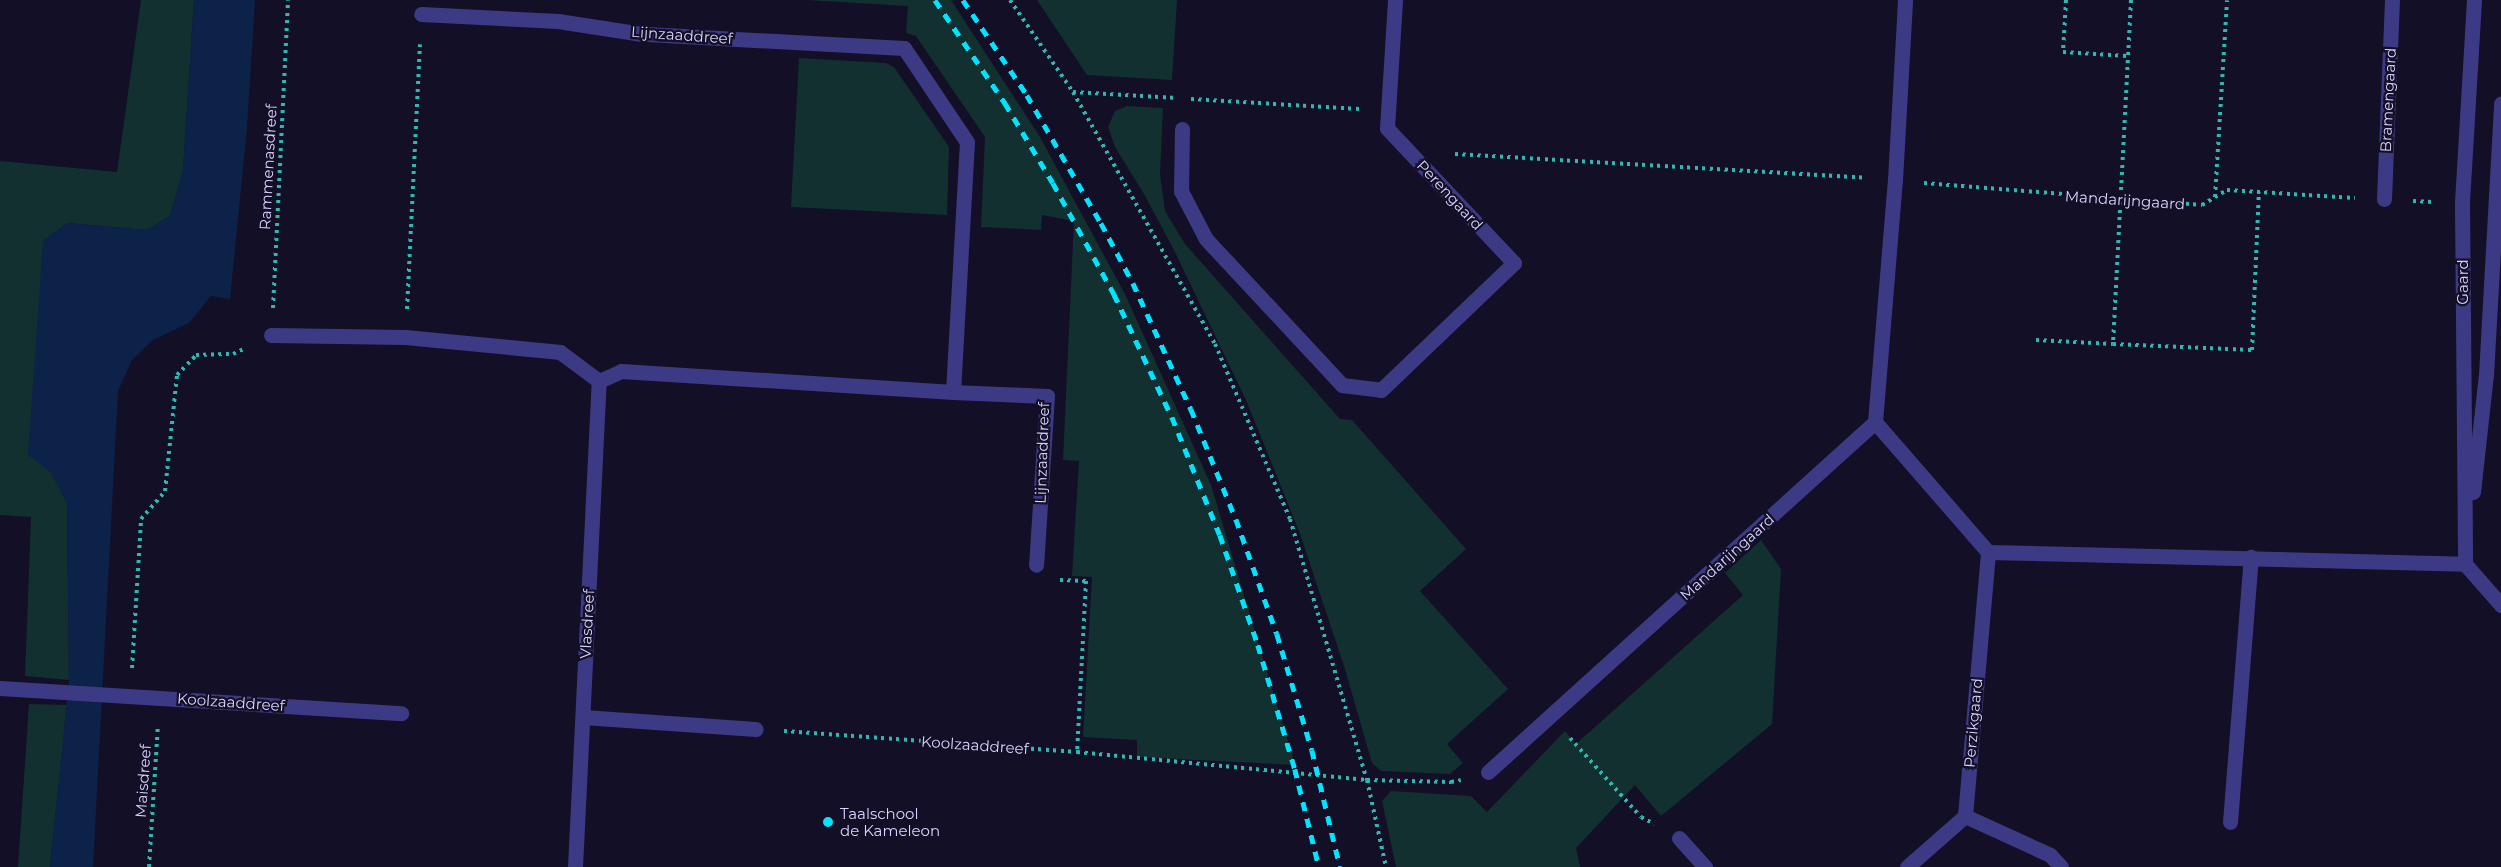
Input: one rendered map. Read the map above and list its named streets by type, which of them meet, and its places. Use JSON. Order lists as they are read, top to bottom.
{
  "streets": {
    "street": [
      "Lijnzaaddreef",
      "Bramengaard",
      "Perengaard",
      "Mandarijngaard",
      "Gaard",
      "Vlasdreef",
      "Koolzaaddreef",
      "Perzikgaard"
    ],
    "path": ["Rammenasdreef", "Maisdreef"]
  },
  "crossings": [
    ["Lijnzaaddreef", "Vlasdreef"],
    ["Bramengaard", "Mandarijngaard"],
    ["Perengaard", "Mandarijngaard"],
    ["Mandarijngaard", "Gaard"],
    ["Koolzaaddreef", "Maisdreef"]
  ],
  "places": ["Taalschool de Kameleon"]
}
